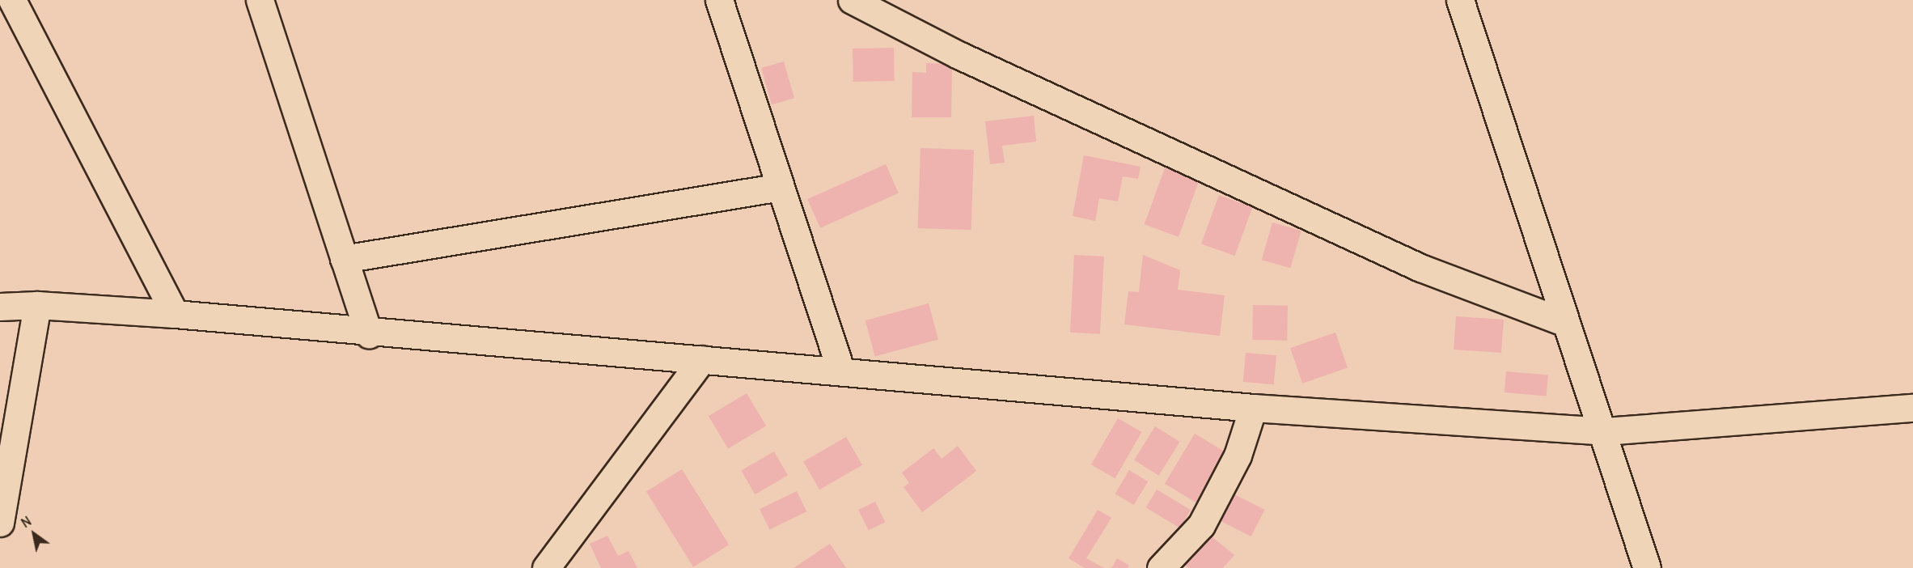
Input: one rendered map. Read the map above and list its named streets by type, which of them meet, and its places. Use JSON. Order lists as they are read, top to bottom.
{
  "north": "top left"
}
